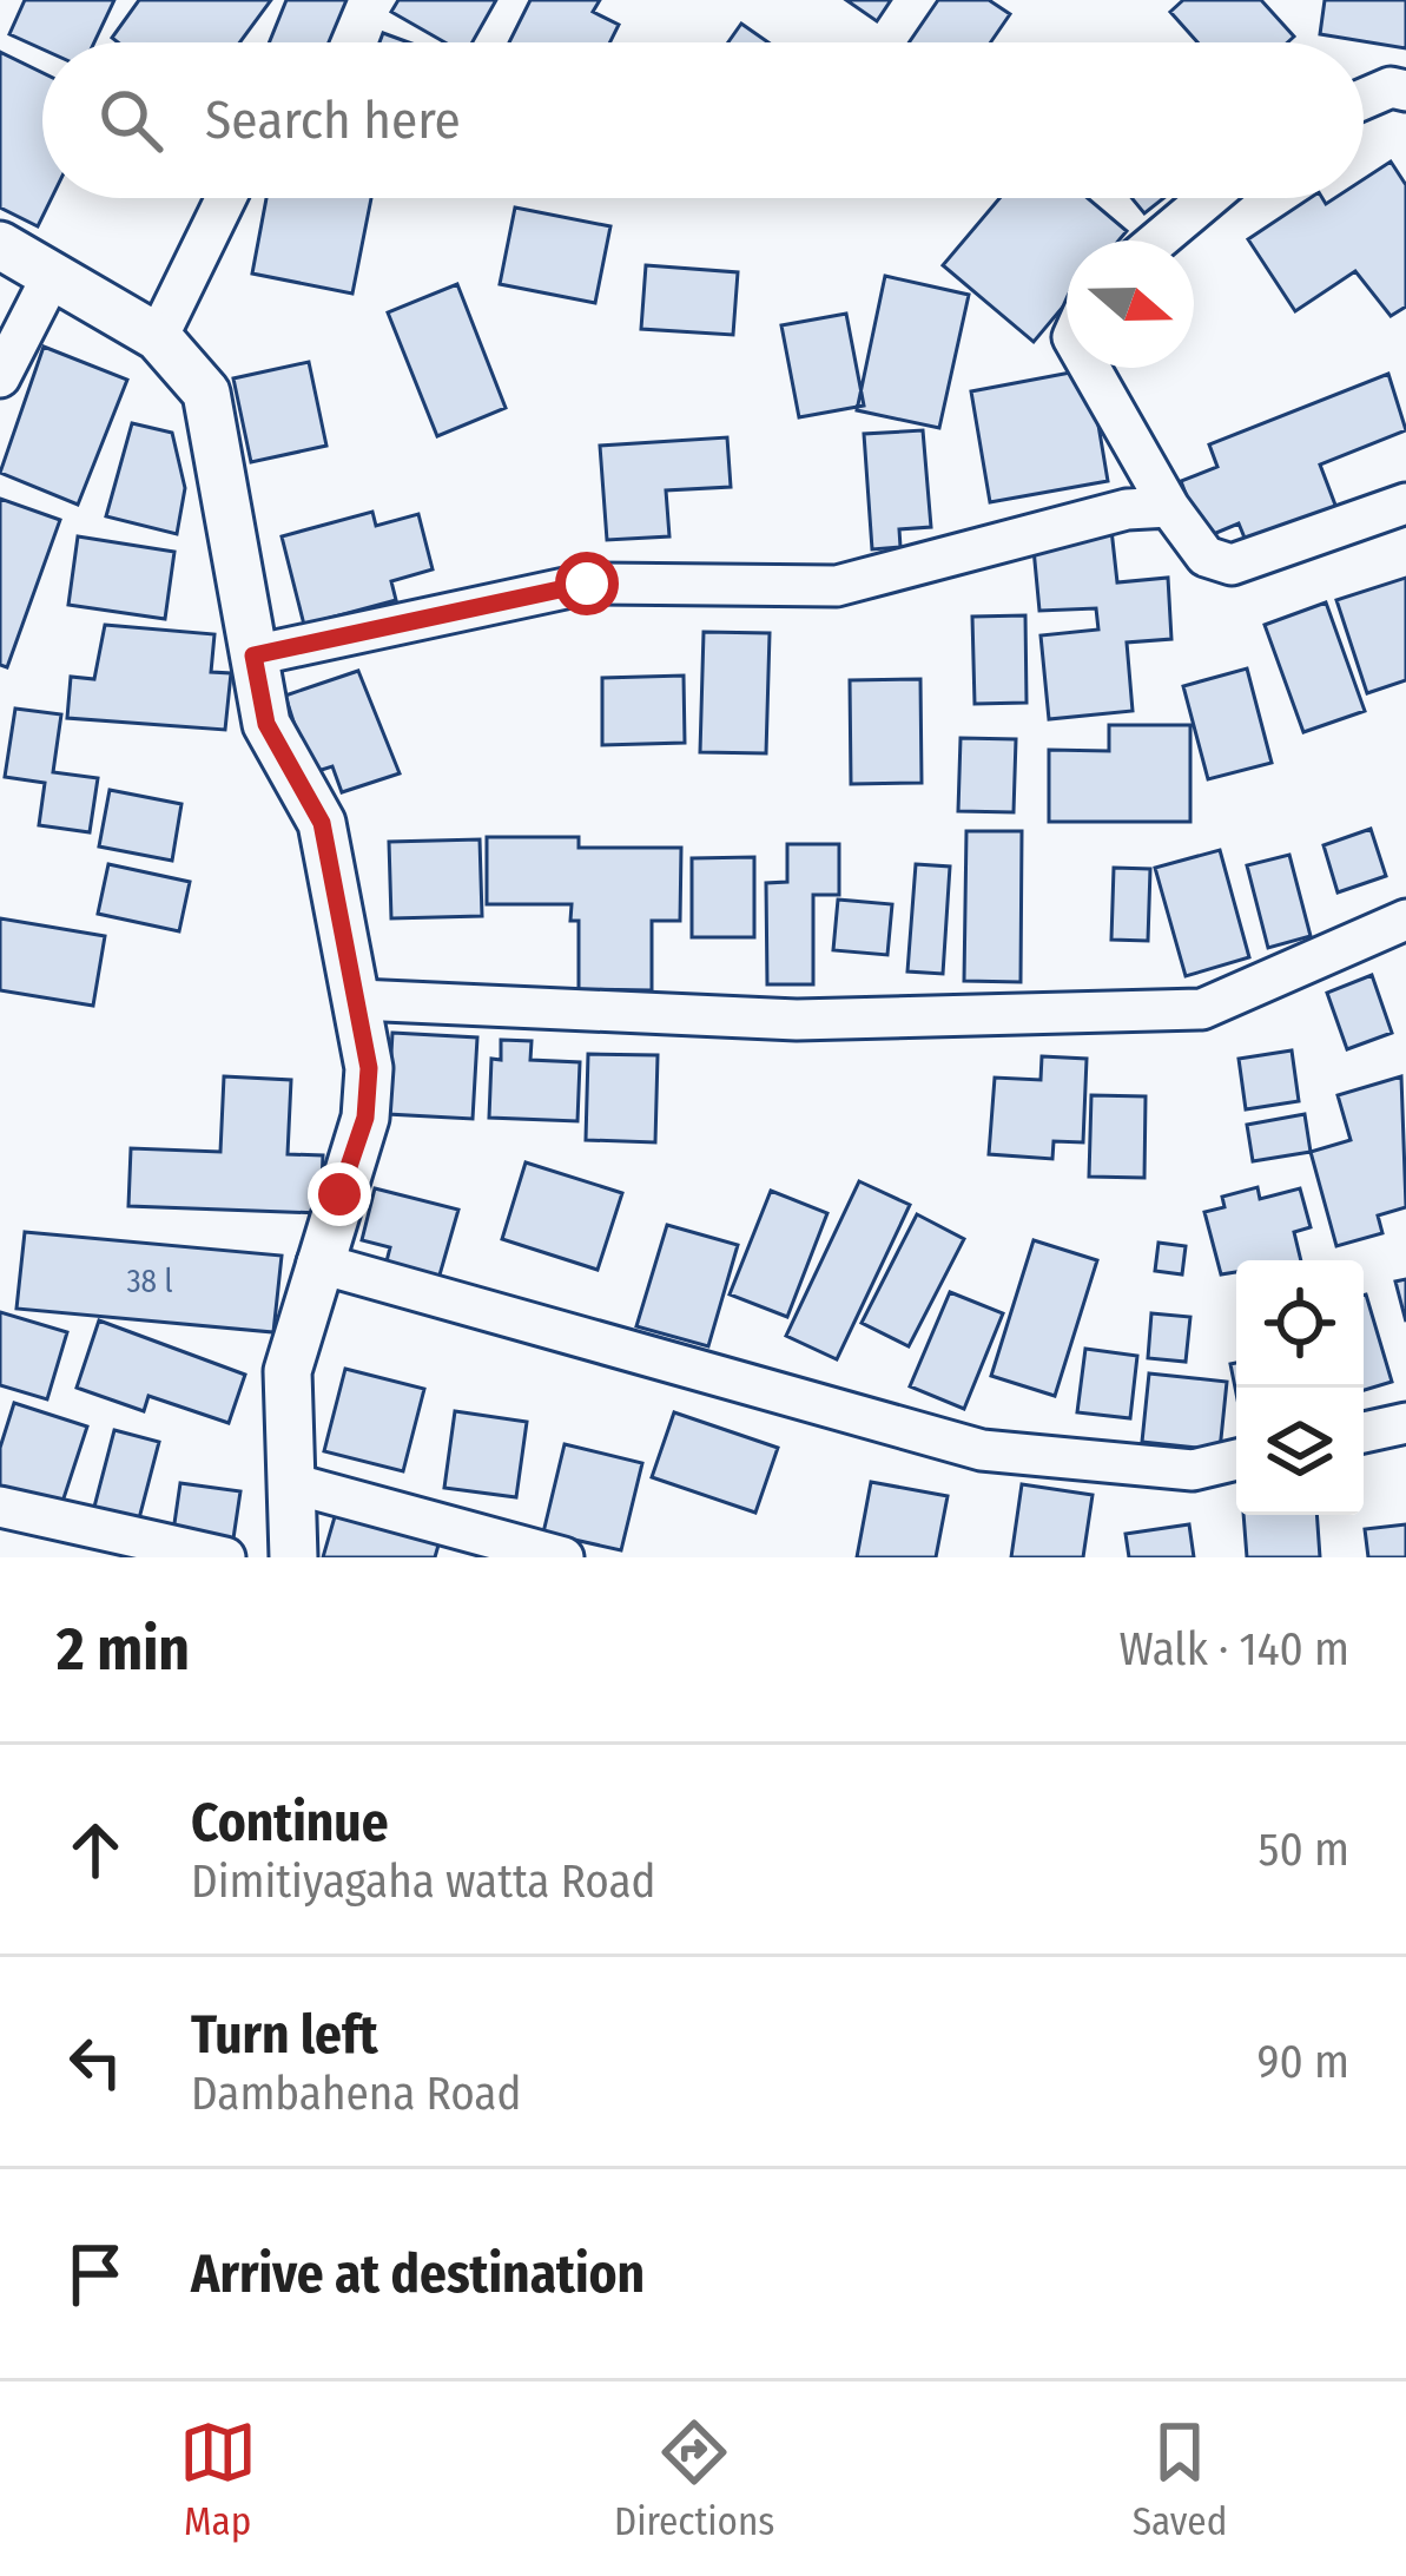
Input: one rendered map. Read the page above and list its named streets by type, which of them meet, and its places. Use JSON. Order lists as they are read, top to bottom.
{
  "house_numbers": ["38 l"],
  "north": "right",
  "page": {
    "search": "Search here",
    "heading": ["2 min", "Walk · 140 m"],
    "list": [
      ["Continue", "Dimitiyagaha watta Road", "50 m"],
      ["Turn left", "Dambahena Road", "90 m"],
      "Arrive at destination"
    ],
    "nav": ["Map", "Directions", "Saved"]
  }
}
